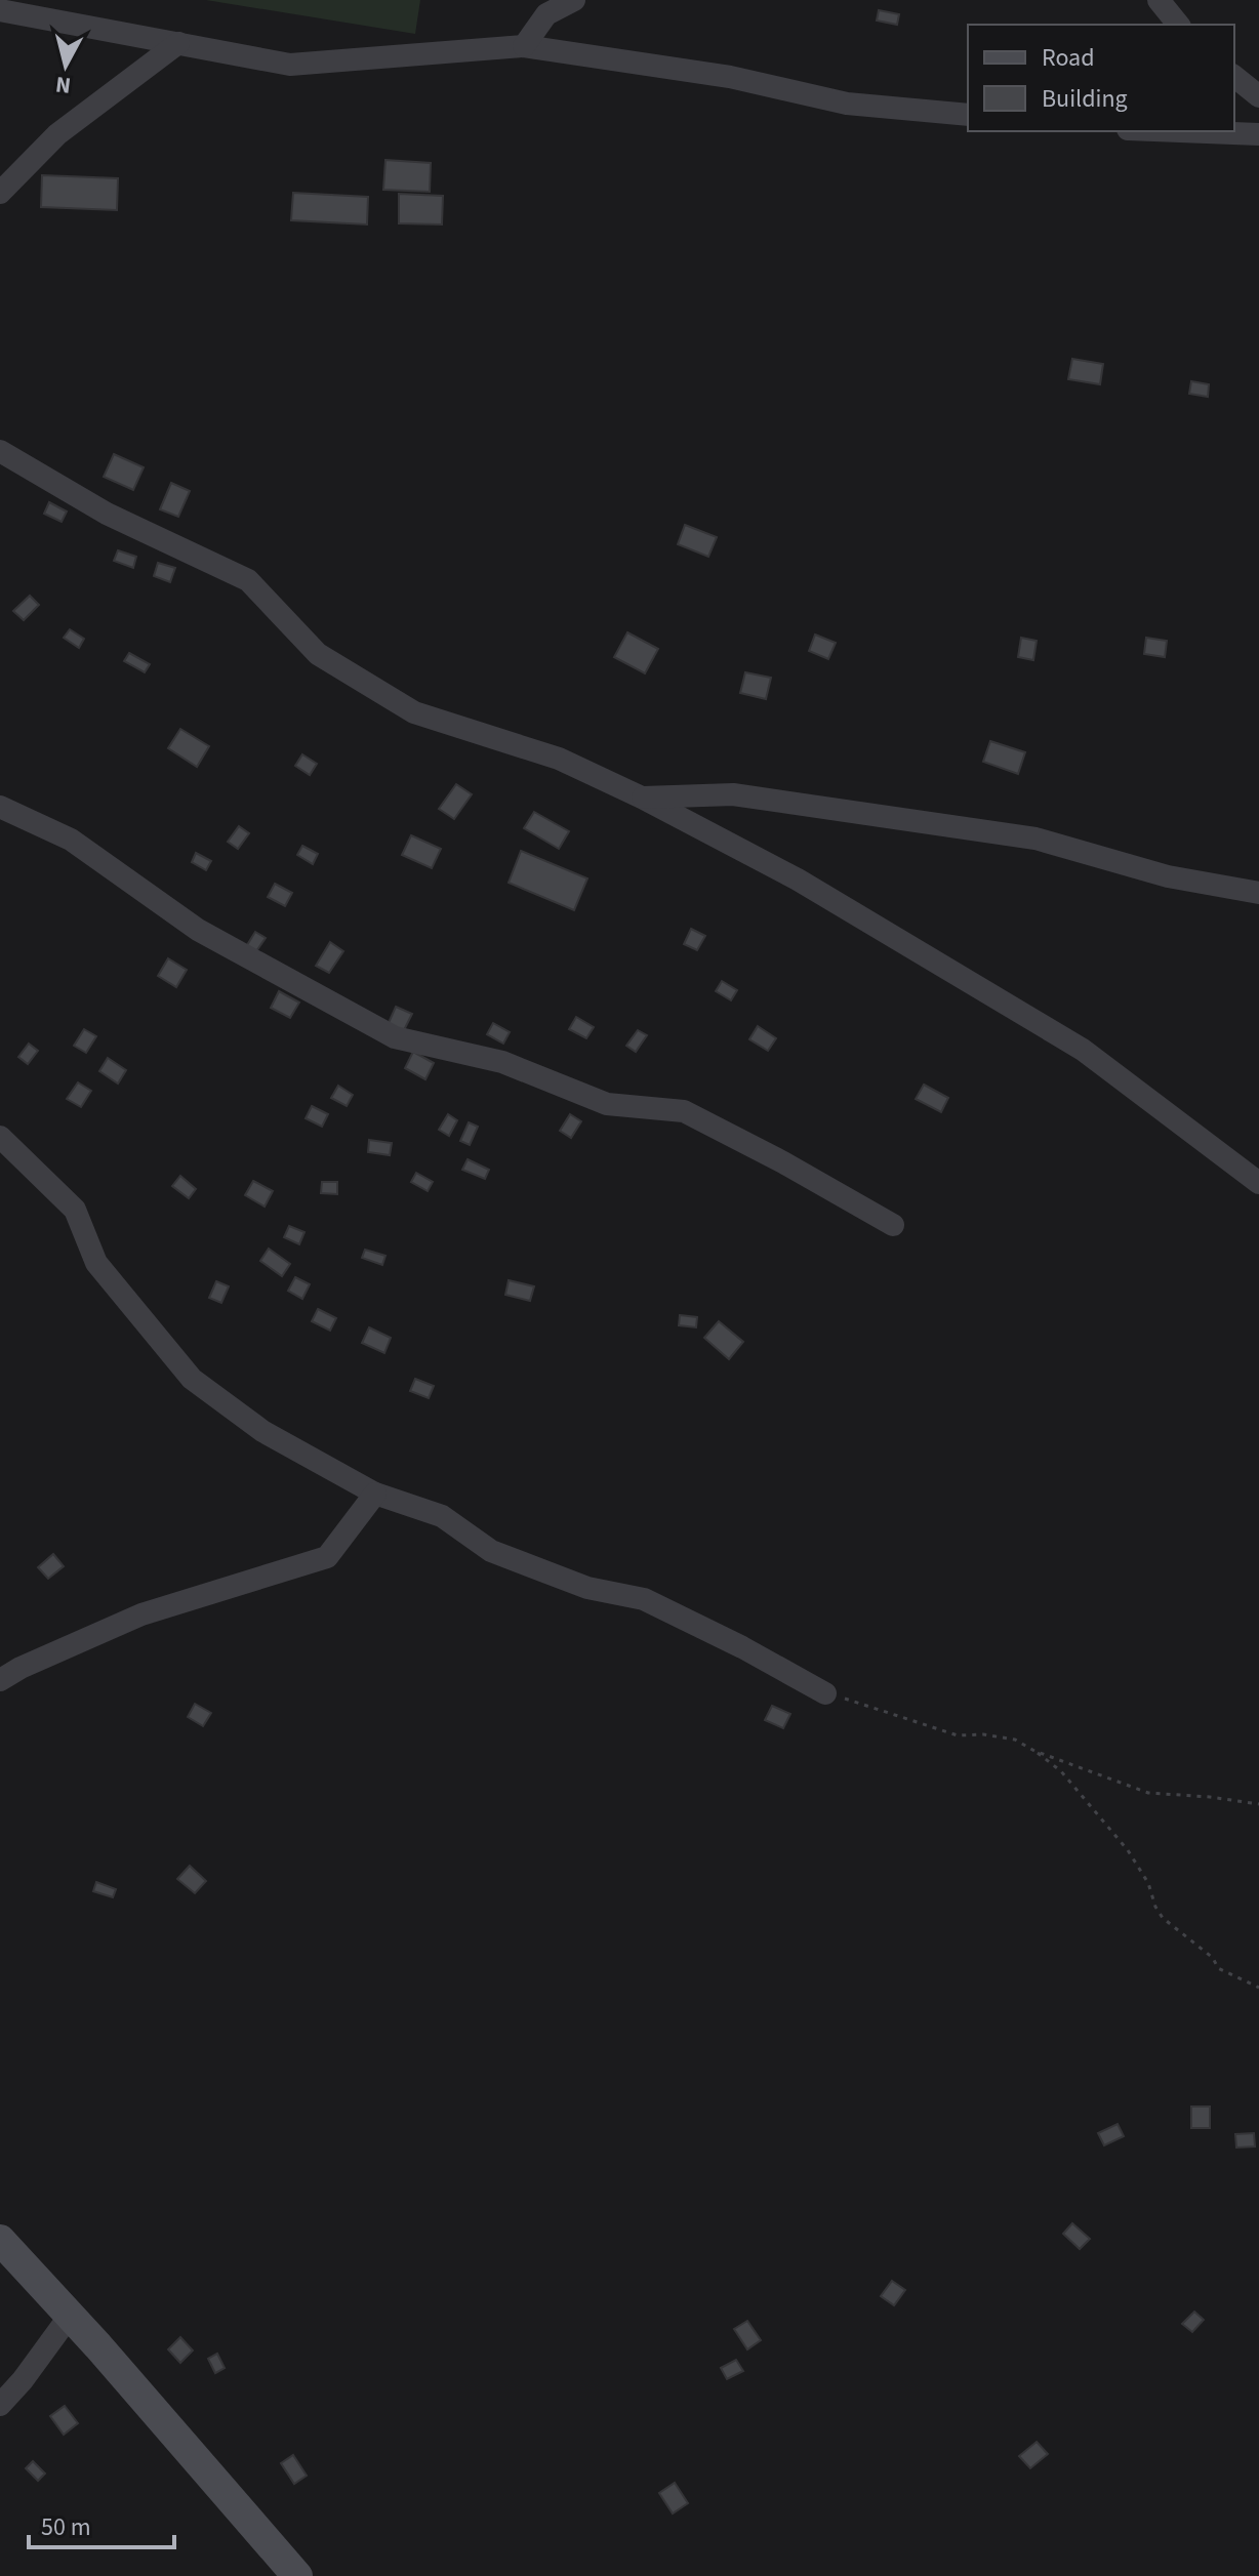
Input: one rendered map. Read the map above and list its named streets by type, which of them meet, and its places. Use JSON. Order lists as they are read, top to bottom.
{
  "legend": ["Road", "Building"],
  "scale_bar": "50 m",
  "north": "bottom"
}
